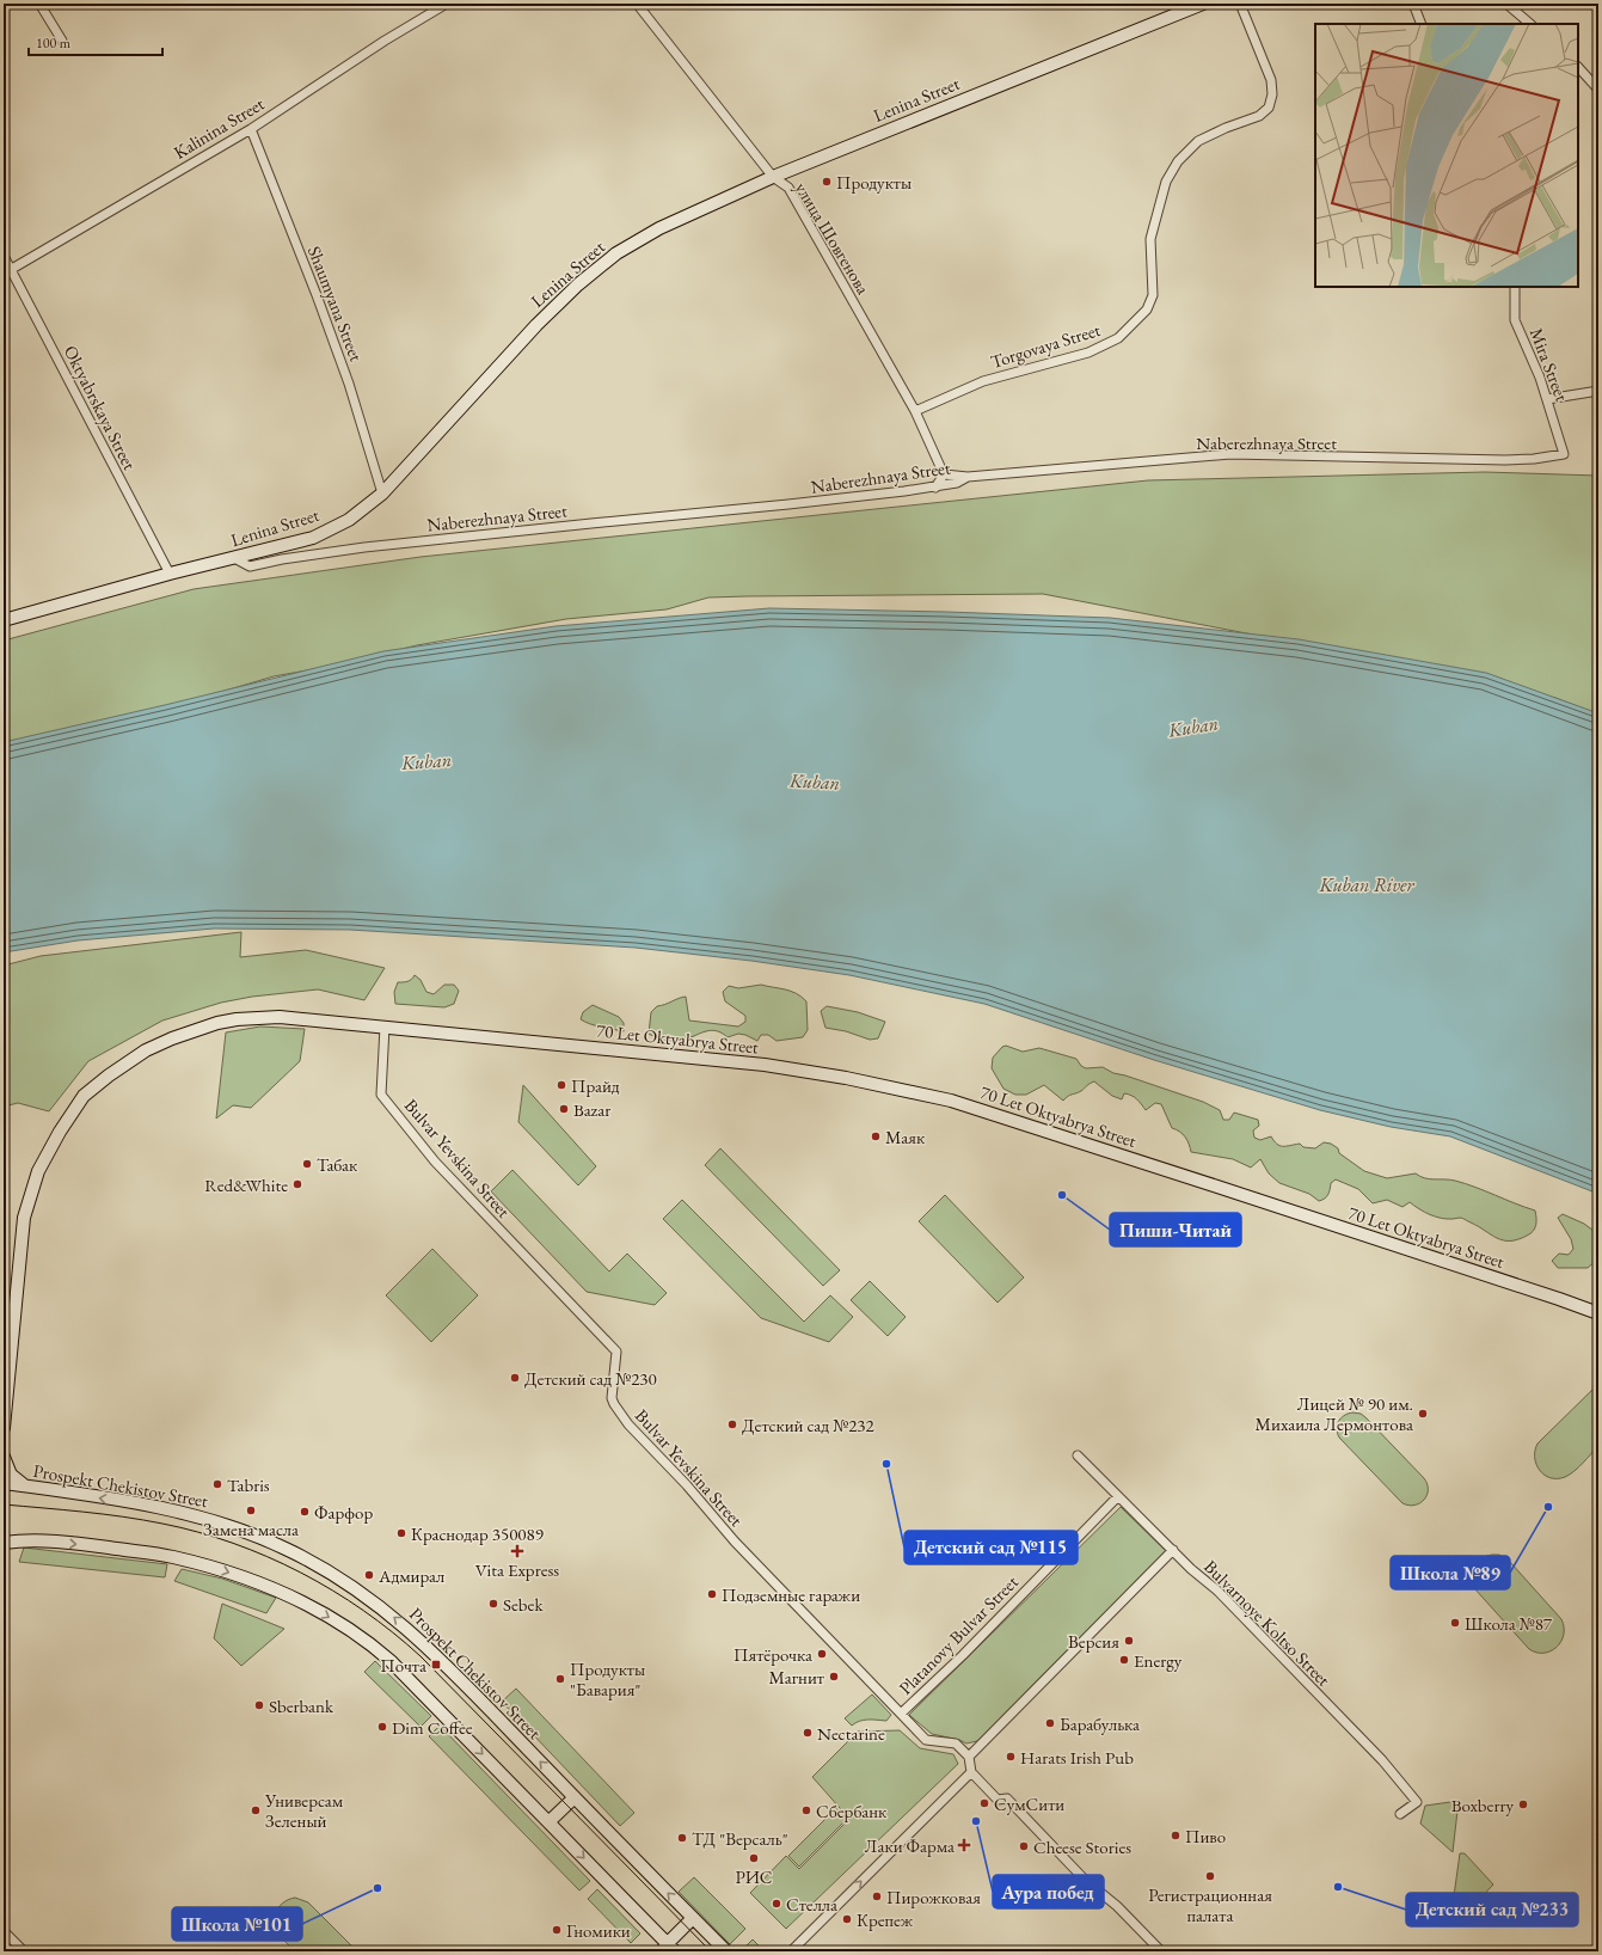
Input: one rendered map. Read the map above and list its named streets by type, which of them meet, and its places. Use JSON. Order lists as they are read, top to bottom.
{
  "streets": {
    "main road": ["Lenina Street", "70 Let Oktyabrya Street", "Prospekt Chekistov Street"],
    "street": [
      "Kalinina Street",
      "улица Шовгенова",
      "Shaumyana Street",
      "Torgovaya Street",
      "Mira Street",
      "Oktyabrskaya Street",
      "Naberezhnaya Street",
      "Bulvar Yevskina Street",
      "Bulvarnoye Koltso Street",
      "Platanovy Bulvar Street"
    ]
  },
  "crossings": [
    ["Lenina Street", "улица Шовгенова"],
    ["Lenina Street", "Shaumyana Street"],
    ["Lenina Street", "Oktyabrskaya Street"],
    ["Lenina Street", "Naberezhnaya Street"],
    ["Kalinina Street", "Shaumyana Street"],
    ["Kalinina Street", "Oktyabrskaya Street"],
    ["улица Шовгенова", "Torgovaya Street"],
    ["Mira Street", "Naberezhnaya Street"],
    ["70 Let Oktyabrya Street", "Bulvar Yevskina Street"],
    ["Bulvar Yevskina Street", "Platanovy Bulvar Street"],
    ["Bulvarnoye Koltso Street", "Platanovy Bulvar Street"]
  ],
  "water": ["Kuban", "Kuban River"],
  "places": {
    "other": [
      "Продукты",
      "Прайд",
      "Bazar",
      "Маяк",
      "Табак",
      "Red&White",
      "Пиши-Читай",
      "Детский сад №230",
      "Лицей № 90 им. Михаила Лермонтова",
      "Детский сад №232",
      "Детский сад №115",
      "Tabris",
      "Школа №89",
      "Замена масла",
      "Фарфор",
      "Краснодар 350089",
      "Адмирал",
      "Подземные гаражи",
      "Sebek",
      "Школа №87",
      "Версия",
      "Пятёрочка",
      "Energy",
      "Магнит",
      "Продукты \"Бавария\"",
      "Sberbank",
      "Барабулька",
      "Dim Coffee",
      "Nectarine",
      "Harats Irish Pub",
      "СумСити",
      "Boxberry",
      "Универсам Зеленый",
      "Сбербанк",
      "Аура побед",
      "Пиво",
      "ТД \"Версаль\"",
      "Cheese Stories",
      "РИС",
      "Регистрационная палата",
      "Детский сад №233",
      "Школа №101",
      "Пирожковая",
      "Стелла",
      "Крепеж",
      "Гномики"
    ],
    "health": ["Vita Express", "Лаки Фарма"],
    "transit": ["Почта"]
  },
  "scale_bar": "100 m"
}
